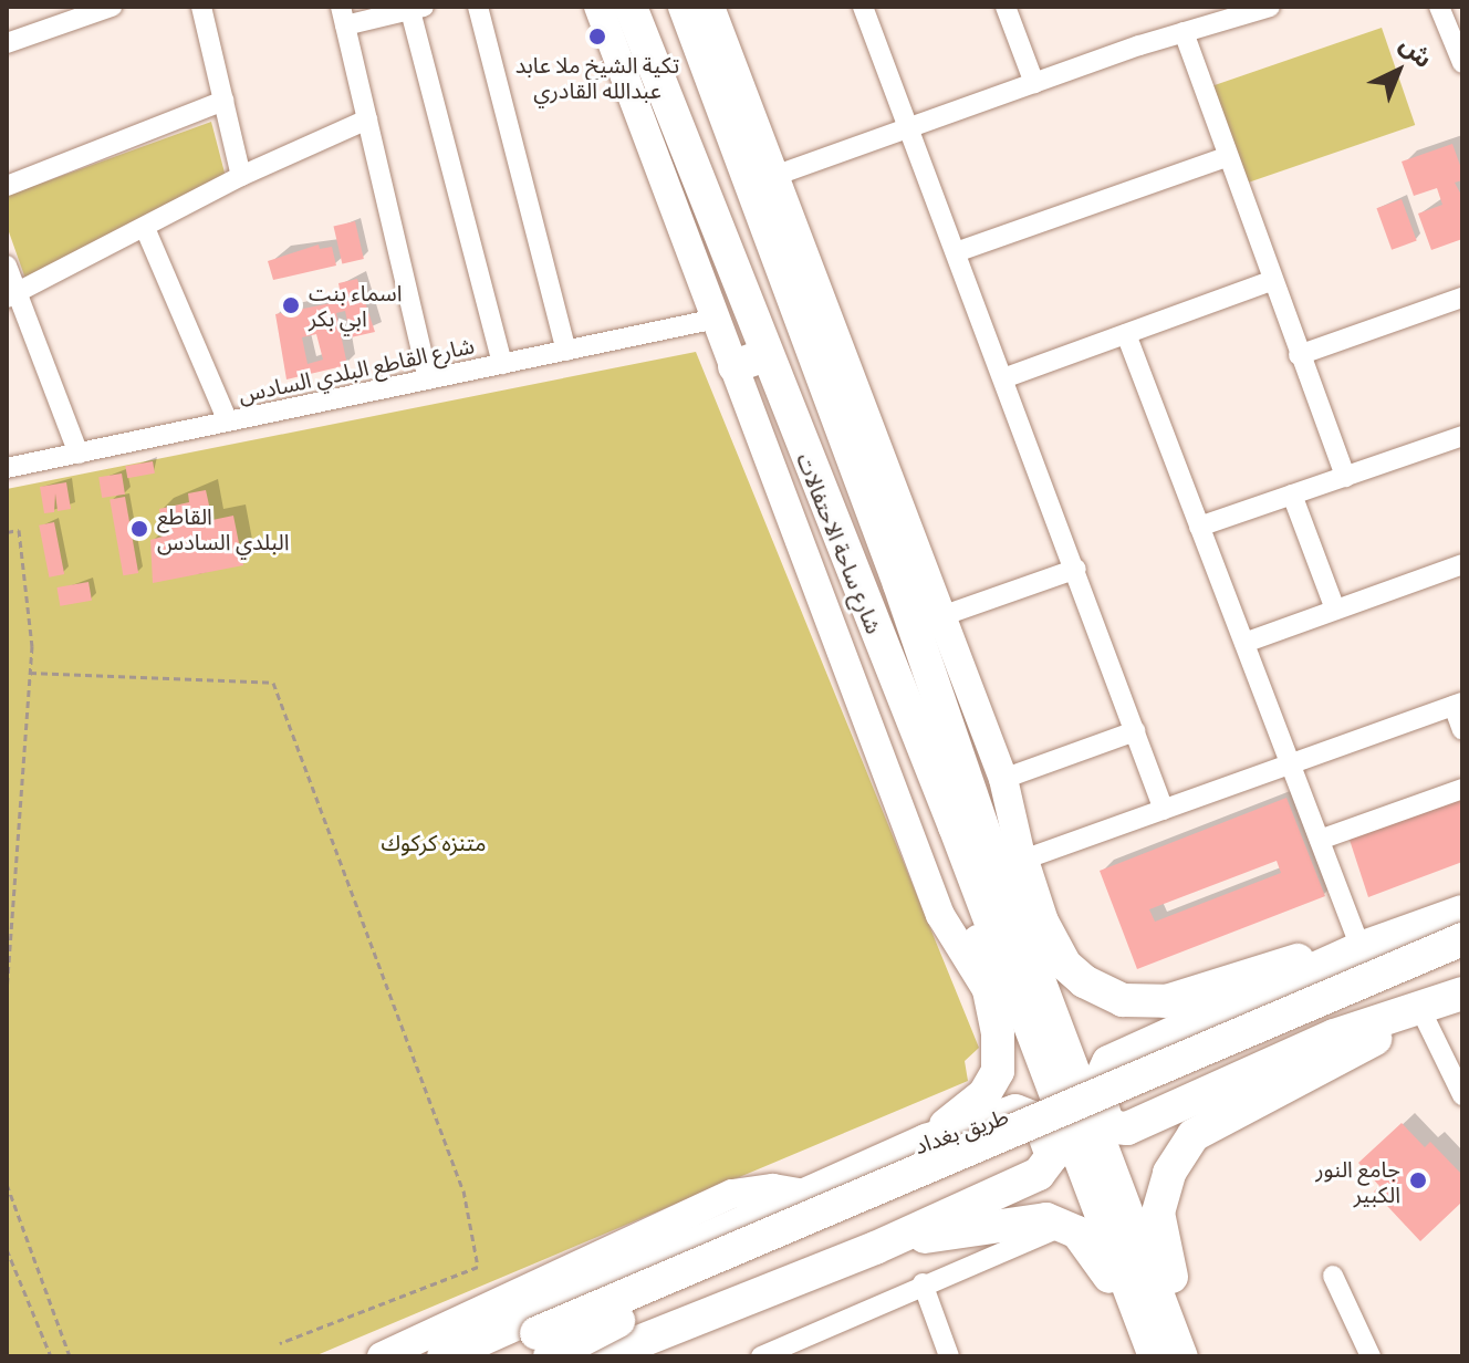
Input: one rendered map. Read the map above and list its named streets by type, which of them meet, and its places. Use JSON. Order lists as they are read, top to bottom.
{
  "streets": {
    "main road": ["شارع ساحة الاحتفالات", "طريق بغداد"],
    "street": ["شارع القاطع البلدي السادس"]
  },
  "parks": ["متنزه كركوك"],
  "places": [
    "تكية الشيخ ملا عابد عبدالله القادري",
    "اسماء بنت ابي بكر",
    "القاطع البلدي السادس",
    "جامع النور الكبير"
  ],
  "north": "top right"
}
